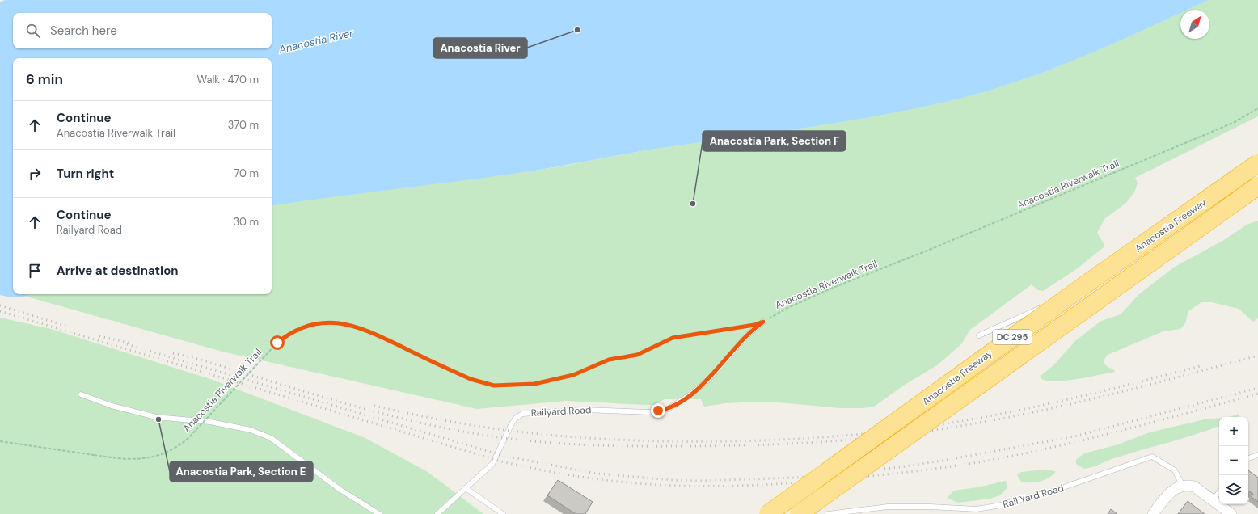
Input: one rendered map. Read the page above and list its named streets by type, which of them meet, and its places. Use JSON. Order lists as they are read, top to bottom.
{
  "streets": {
    "highway": ["Anacostia Freeway", "DC 295"],
    "lane": ["Railyard Road", "Rail Yard Road"],
    "path": ["Anacostia Riverwalk Trail"]
  },
  "crossings": [
    ["Anacostia Riverwalk Trail", "Railyard Road"]
  ],
  "water": ["Anacostia River"],
  "places": ["Anacostia River", "Anacostia Park, Section F", "Anacostia Park, Section E"],
  "north": "top right",
  "page": {
    "search": "Search here",
    "heading": ["6 min", "Walk · 470 m"],
    "list": [
      ["Continue", "Anacostia Riverwalk Trail", "370 m"],
      ["Turn right", "70 m"],
      ["Continue", "Railyard Road", "30 m"],
      "Arrive at destination"
    ],
    "map_buttons": ["+", "−"]
  }
}
